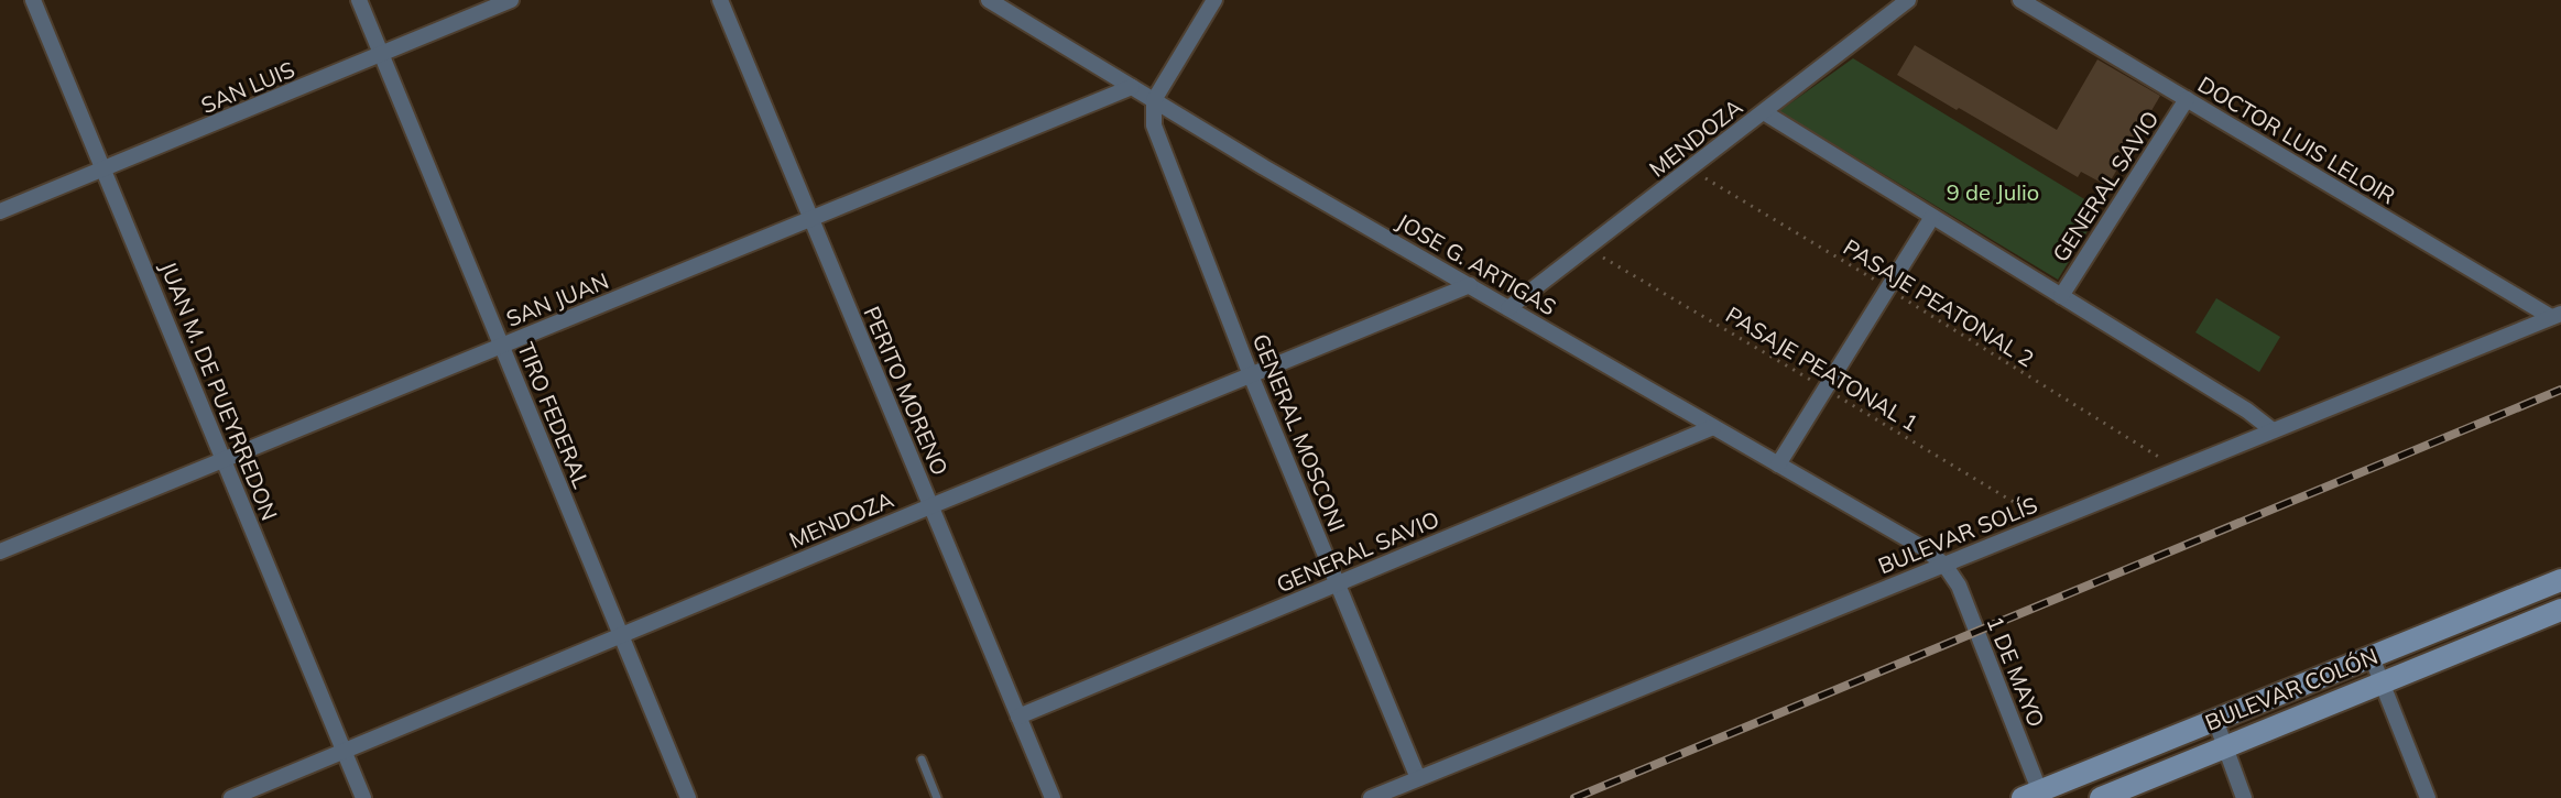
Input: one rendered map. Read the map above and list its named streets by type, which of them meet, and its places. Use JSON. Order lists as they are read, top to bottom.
{
  "streets": {
    "main road": ["BULEVAR COLÓN"],
    "street": [
      "SAN LUIS",
      "MENDOZA",
      "DOCTOR LUIS LELOIR",
      "GENERAL SAVIO",
      "JOSE G. ARTIGAS",
      "SAN JUAN",
      "JUAN M. DE PUEYRREDON",
      "PERITO MORENO",
      "TIRO FEDERAL",
      "GENERAL MOSCONI",
      "BULEVAR SOLÍS",
      "1 DE MAYO"
    ],
    "path": ["PASAJE PEATONAL 2", "PASAJE PEATONAL 1"]
  },
  "crossings": [
    ["SAN LUIS", "JUAN M. DE PUEYRREDON"],
    ["SAN LUIS", "TIRO FEDERAL"],
    ["MENDOZA", "JOSE G. ARTIGAS"],
    ["MENDOZA", "JUAN M. DE PUEYRREDON"],
    ["MENDOZA", "PERITO MORENO"],
    ["MENDOZA", "TIRO FEDERAL"],
    ["MENDOZA", "GENERAL MOSCONI"],
    ["DOCTOR LUIS LELOIR", "GENERAL SAVIO"],
    ["DOCTOR LUIS LELOIR", "BULEVAR SOLÍS"],
    ["GENERAL SAVIO", "JOSE G. ARTIGAS"],
    ["GENERAL SAVIO", "PERITO MORENO"],
    ["GENERAL SAVIO", "GENERAL MOSCONI"],
    ["JOSE G. ARTIGAS", "SAN JUAN"],
    ["JOSE G. ARTIGAS", "GENERAL MOSCONI"],
    ["JOSE G. ARTIGAS", "BULEVAR SOLÍS"],
    ["JOSE G. ARTIGAS", "1 DE MAYO"],
    ["SAN JUAN", "JUAN M. DE PUEYRREDON"],
    ["SAN JUAN", "PERITO MORENO"],
    ["SAN JUAN", "TIRO FEDERAL"],
    ["GENERAL MOSCONI", "BULEVAR SOLÍS"],
    ["BULEVAR SOLÍS", "1 DE MAYO"],
    ["1 DE MAYO", "BULEVAR COLÓN"]
  ],
  "parks": ["9 de Julio"]
}
